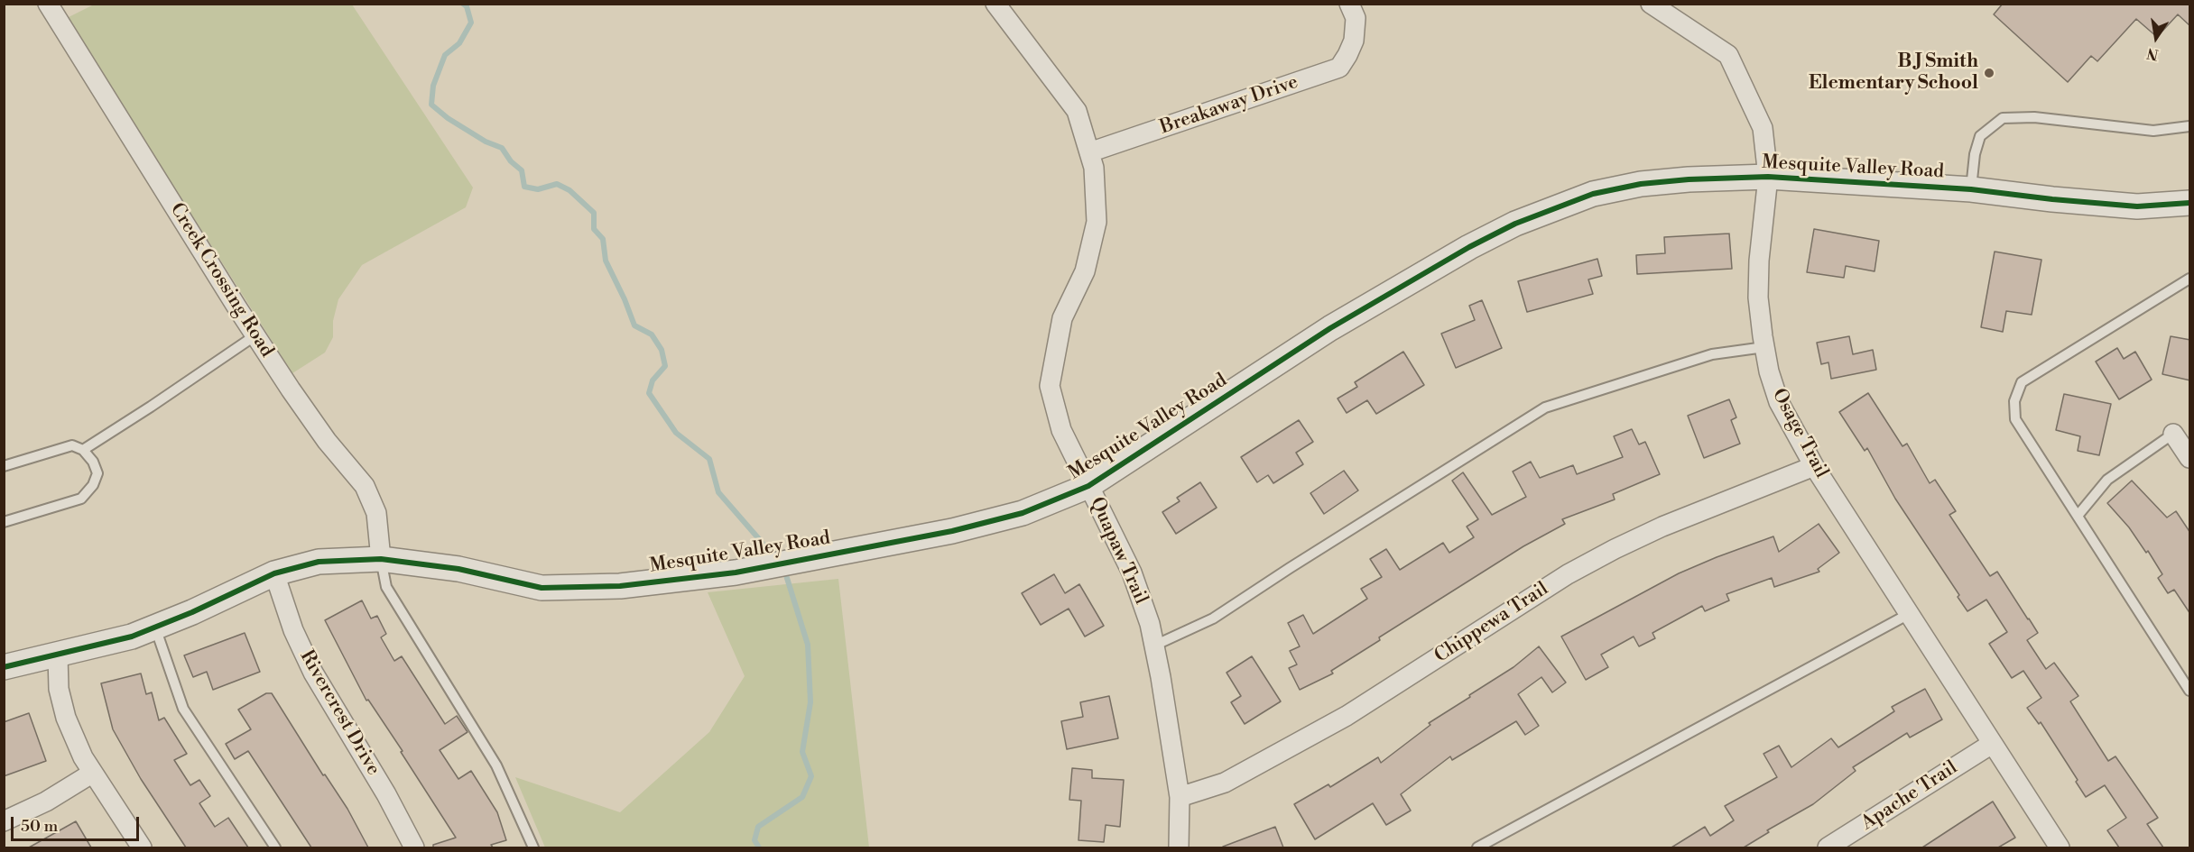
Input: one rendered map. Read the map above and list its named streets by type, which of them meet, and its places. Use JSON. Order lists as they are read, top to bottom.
{
  "streets": {
    "street": [
      "Breakaway Drive",
      "Mesquite Valley Road",
      "Creek Crossing Road",
      "Osage Trail",
      "Quapaw Trail",
      "Chippewa Trail",
      "Rivercrest Drive",
      "Apache Trail"
    ]
  },
  "crossings": [
    ["Breakaway Drive", "Quapaw Trail"],
    ["Mesquite Valley Road", "Creek Crossing Road"],
    ["Mesquite Valley Road", "Osage Trail"],
    ["Mesquite Valley Road", "Quapaw Trail"],
    ["Mesquite Valley Road", "Rivercrest Drive"],
    ["Osage Trail", "Chippewa Trail"],
    ["Osage Trail", "Apache Trail"],
    ["Quapaw Trail", "Chippewa Trail"]
  ],
  "places": ["B J Smith Elementary School"],
  "scale_bar": "50 m",
  "north": "bottom"
}
